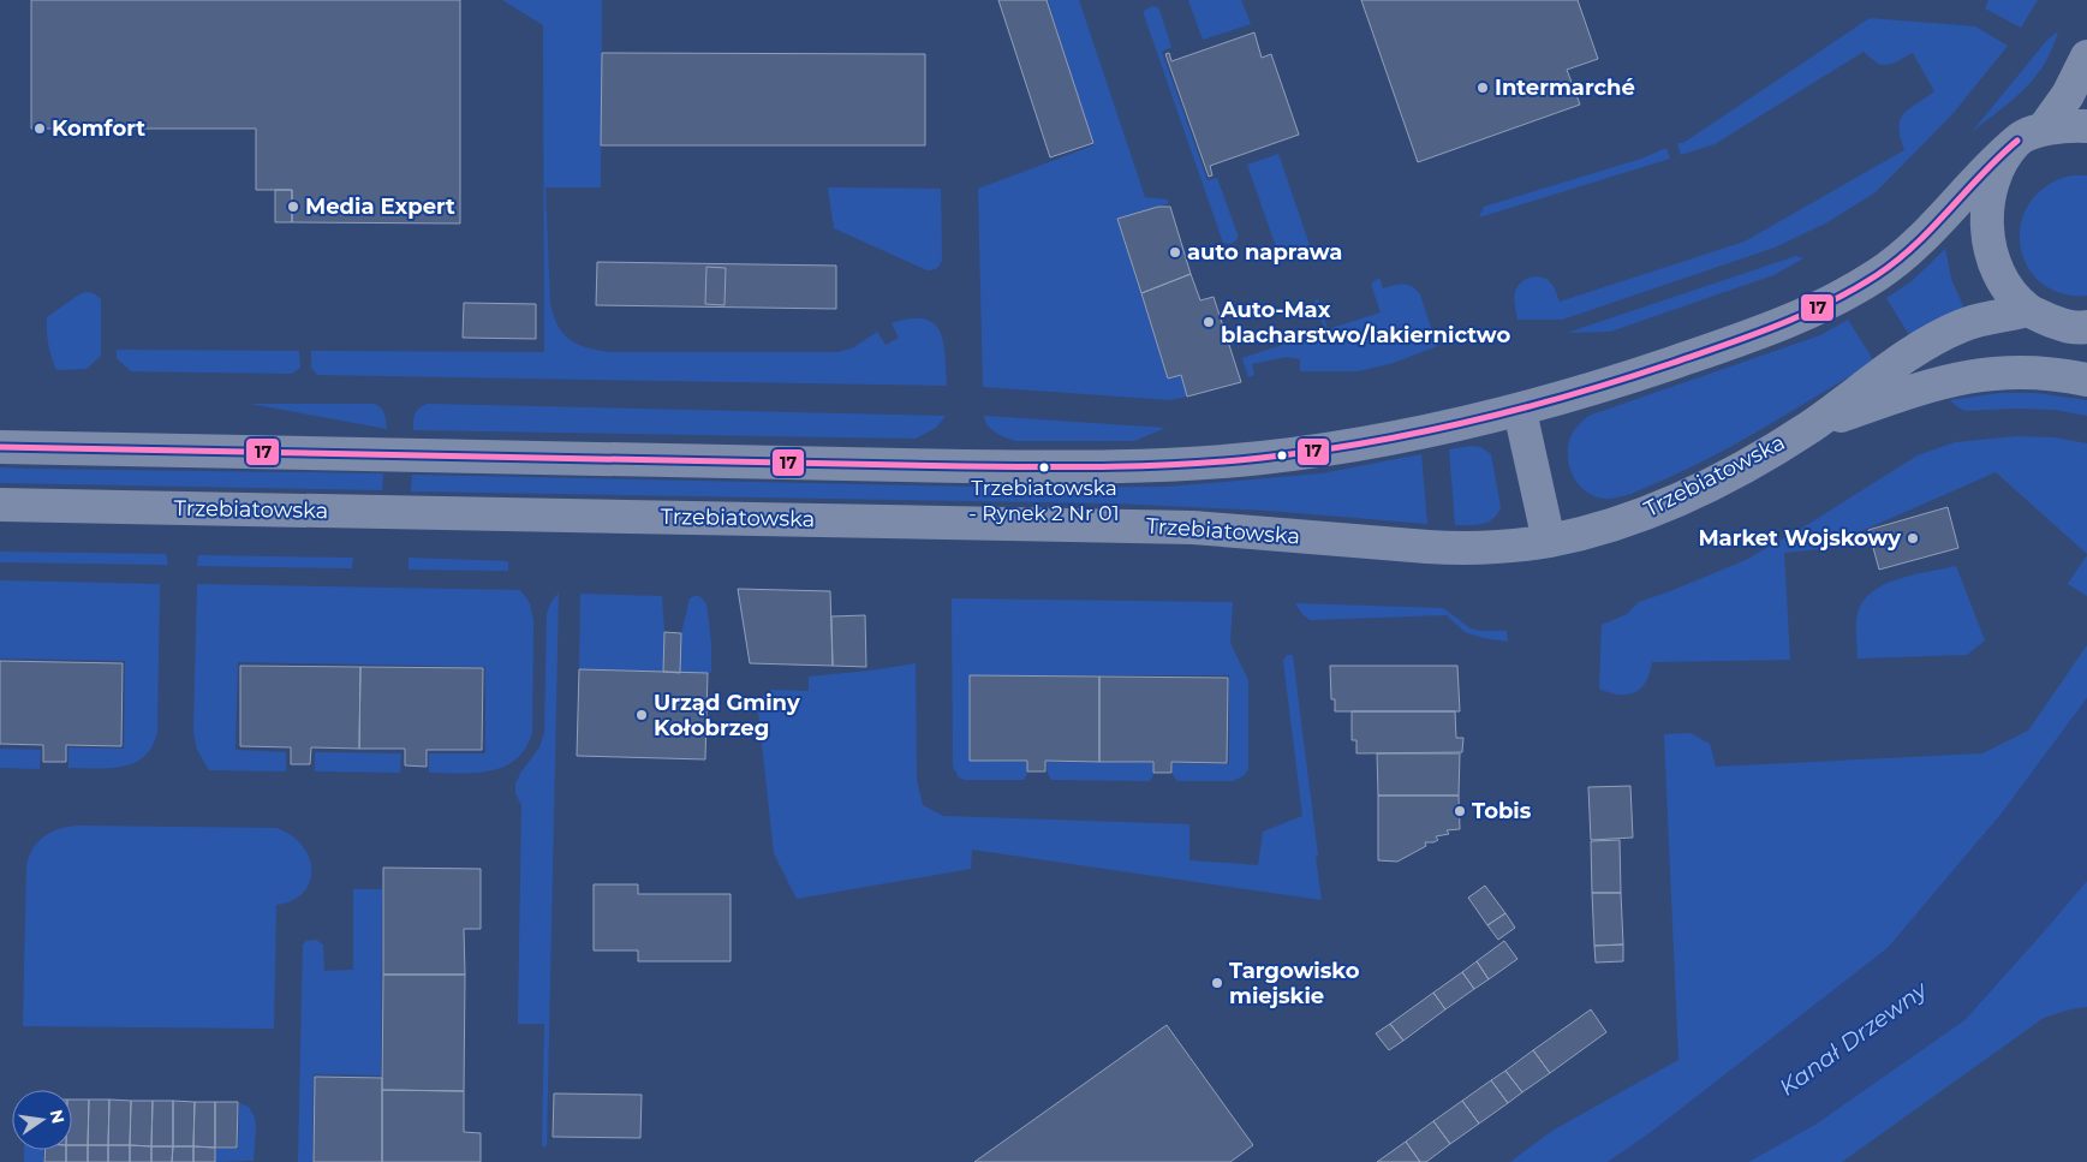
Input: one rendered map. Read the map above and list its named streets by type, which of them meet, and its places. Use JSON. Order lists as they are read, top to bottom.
{
  "streets": {
    "street": ["Trzebiatowska"]
  },
  "water": ["Kanał Drzewny"],
  "places": [
    "Intermarché",
    "Komfort",
    "Media Expert",
    "auto naprawa",
    "Auto-Max blacharstwo/lakiernictwo",
    "Trzebiatowska - Rynek 2 Nr 01",
    "Market Wojskowy",
    "Urząd Gminy Kołobrzeg",
    "Tobis",
    "Targowisko miejskie"
  ],
  "lines": ["transit line 17"],
  "north": "right"
}
